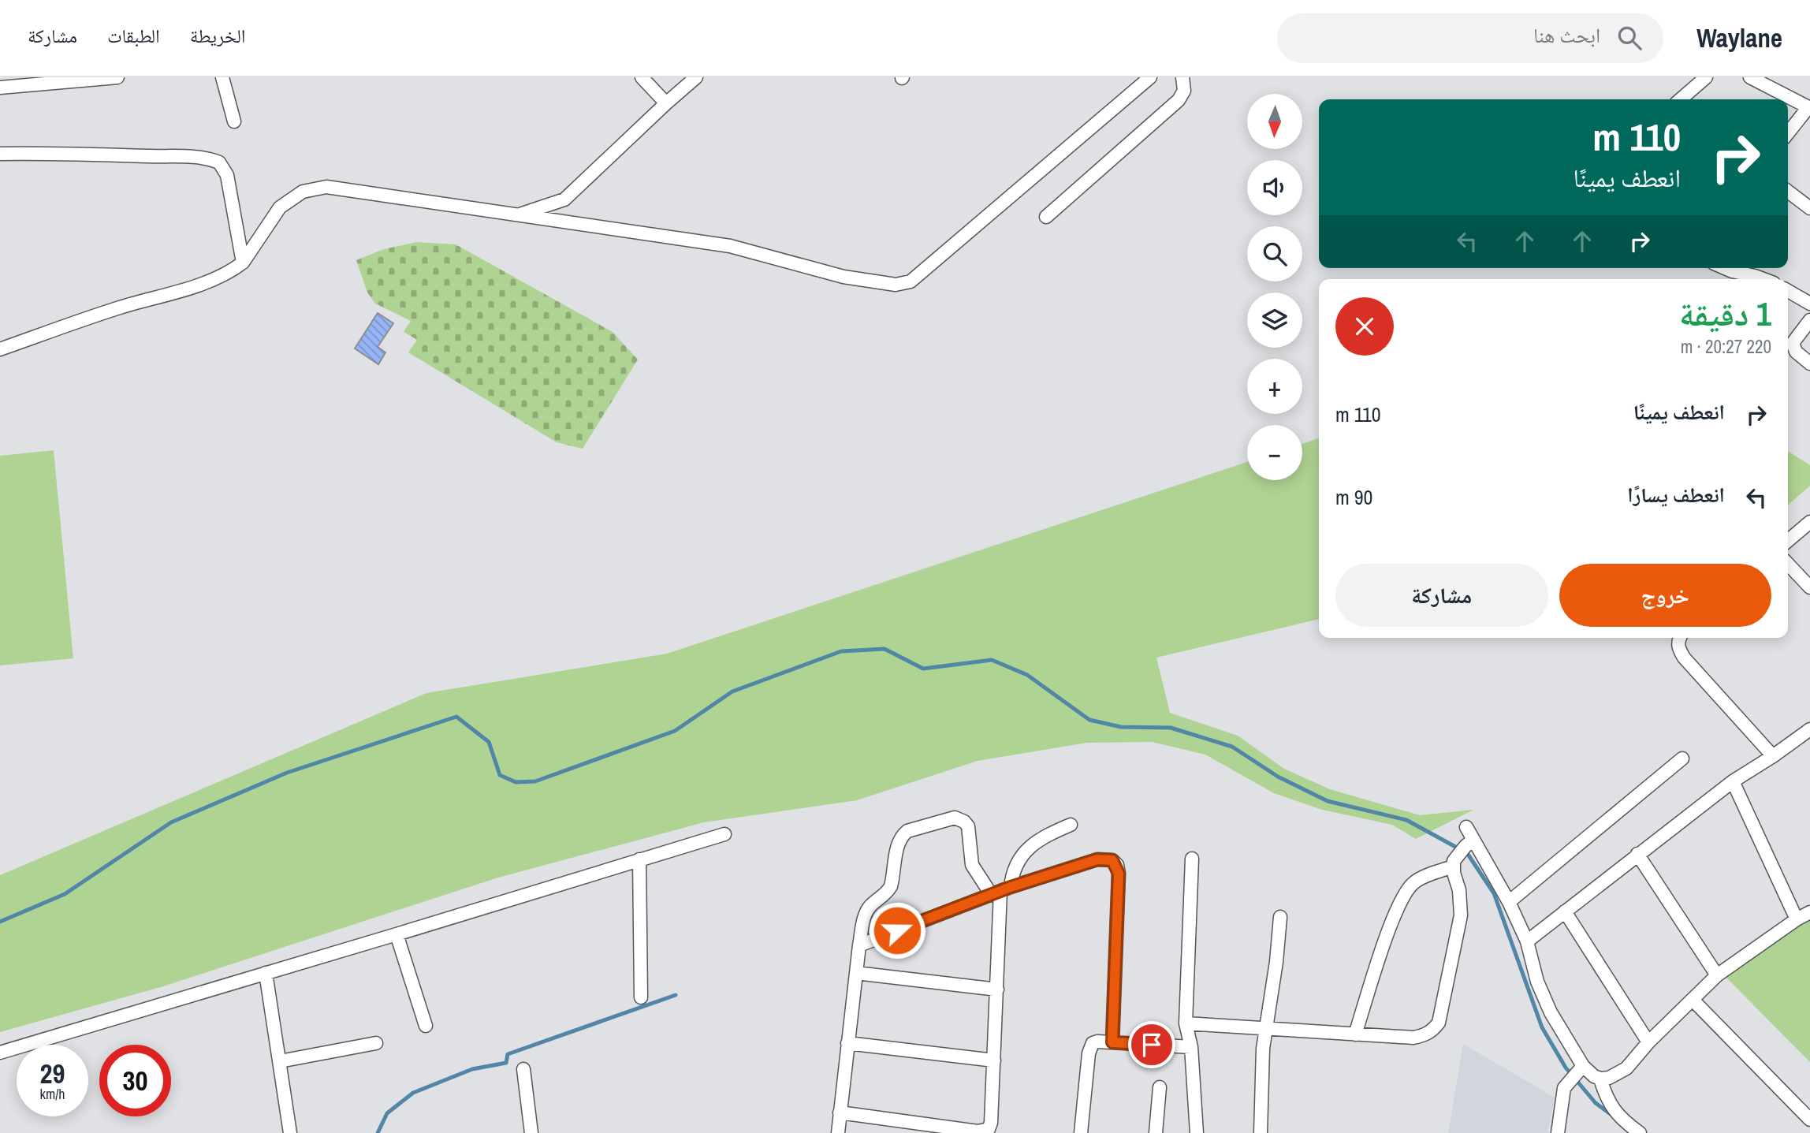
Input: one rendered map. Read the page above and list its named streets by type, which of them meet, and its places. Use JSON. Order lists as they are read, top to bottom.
{
  "north": "bottom",
  "page": {
    "header": "Waylane",
    "search": "ابحث هنا",
    "nav": ["الخريطة", "الطبقات", "مشاركة"],
    "map_buttons": ["+", "−"],
    "turn": ["110 m", "انعطف يمينًا"],
    "heading": ["1 دقيقة", "220 m · 20:27"],
    "list": [
      {
        "name": "انعطف يمينًا",
        "value": "110 m"
      },
      {
        "name": "انعطف يسارًا",
        "value": "90 m"
      }
    ],
    "buttons": ["خروج", "مشاركة"],
    "speed": "29 km/h",
    "limit": "30"
  }
}
